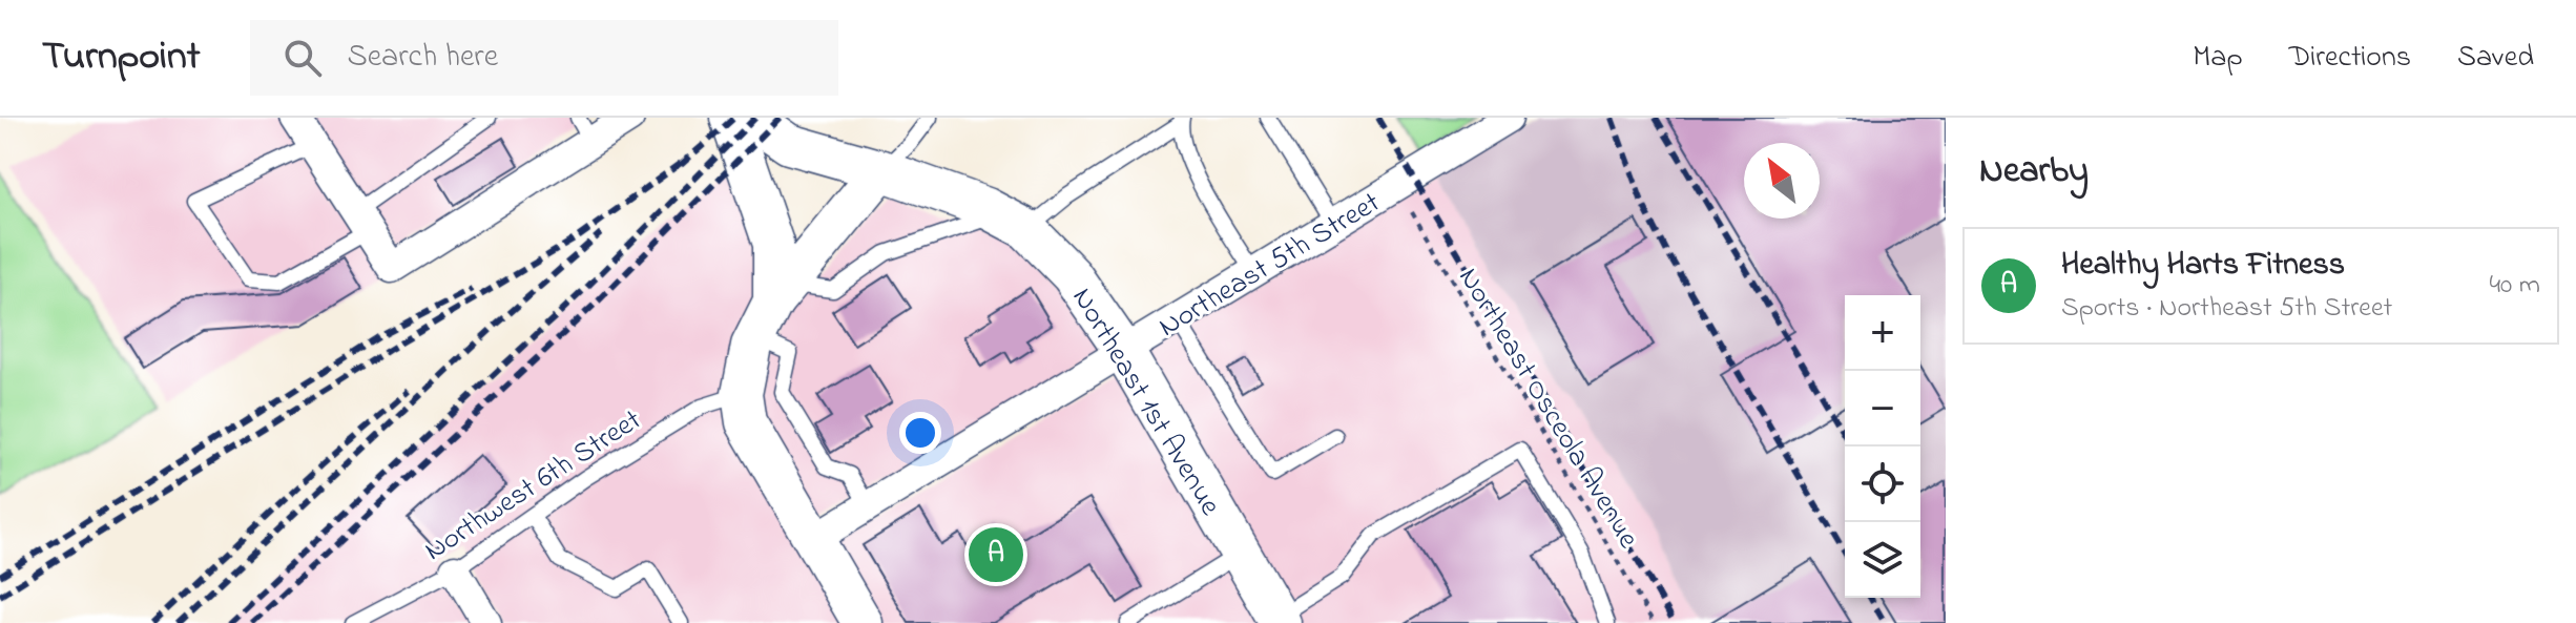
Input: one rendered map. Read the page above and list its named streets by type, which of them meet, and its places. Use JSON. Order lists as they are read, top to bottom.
{
  "streets": {
    "main road": ["Northeast 1st Avenue"],
    "street": ["Northeast 5th Street"],
    "lane": ["Northwest 6th Street"],
    "path": ["Northeast Osceola Avenue"]
  },
  "crossings": [
    ["Northeast 5th Street", "Northeast 1st Avenue"]
  ],
  "north": "top left",
  "page": {
    "header": "Turnpoint",
    "search": "Search here",
    "nav": ["Map", "Directions", "Saved"],
    "heading": "Nearby",
    "list": [
      {
        "mark": "A",
        "name": "Healthy Harts Fitness",
        "note": "Sports · Northeast 5th Street",
        "value": "40 m"
      }
    ],
    "map_buttons": ["+", "−"],
    "pins": "A"
  }
}
